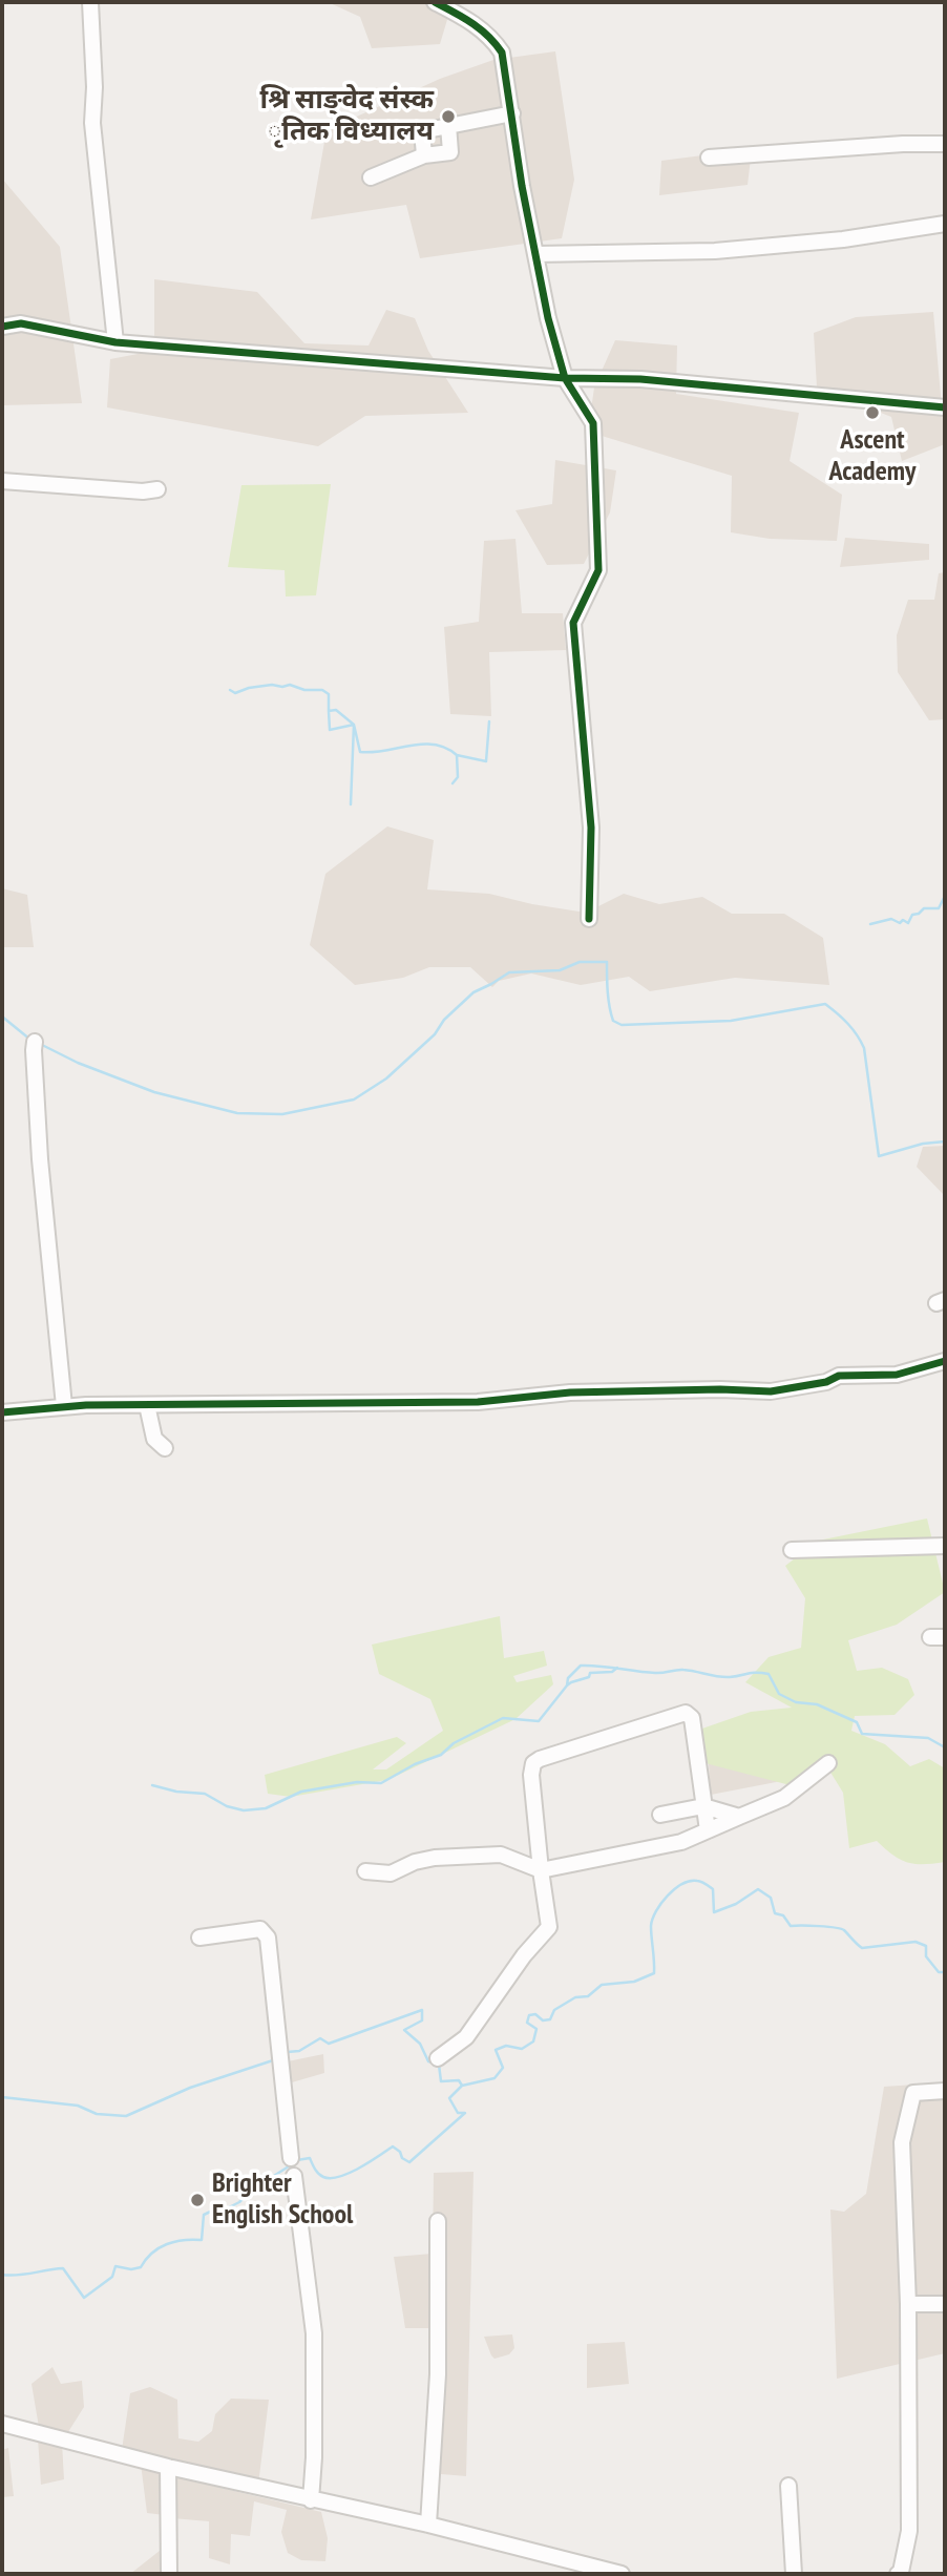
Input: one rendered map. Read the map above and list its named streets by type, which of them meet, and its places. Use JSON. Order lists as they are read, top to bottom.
{
  "places": ["श्रि साङ्वेद संस्क ृतिक विध्यालय", "Ascent Academy", "Brighter English School"]
}
